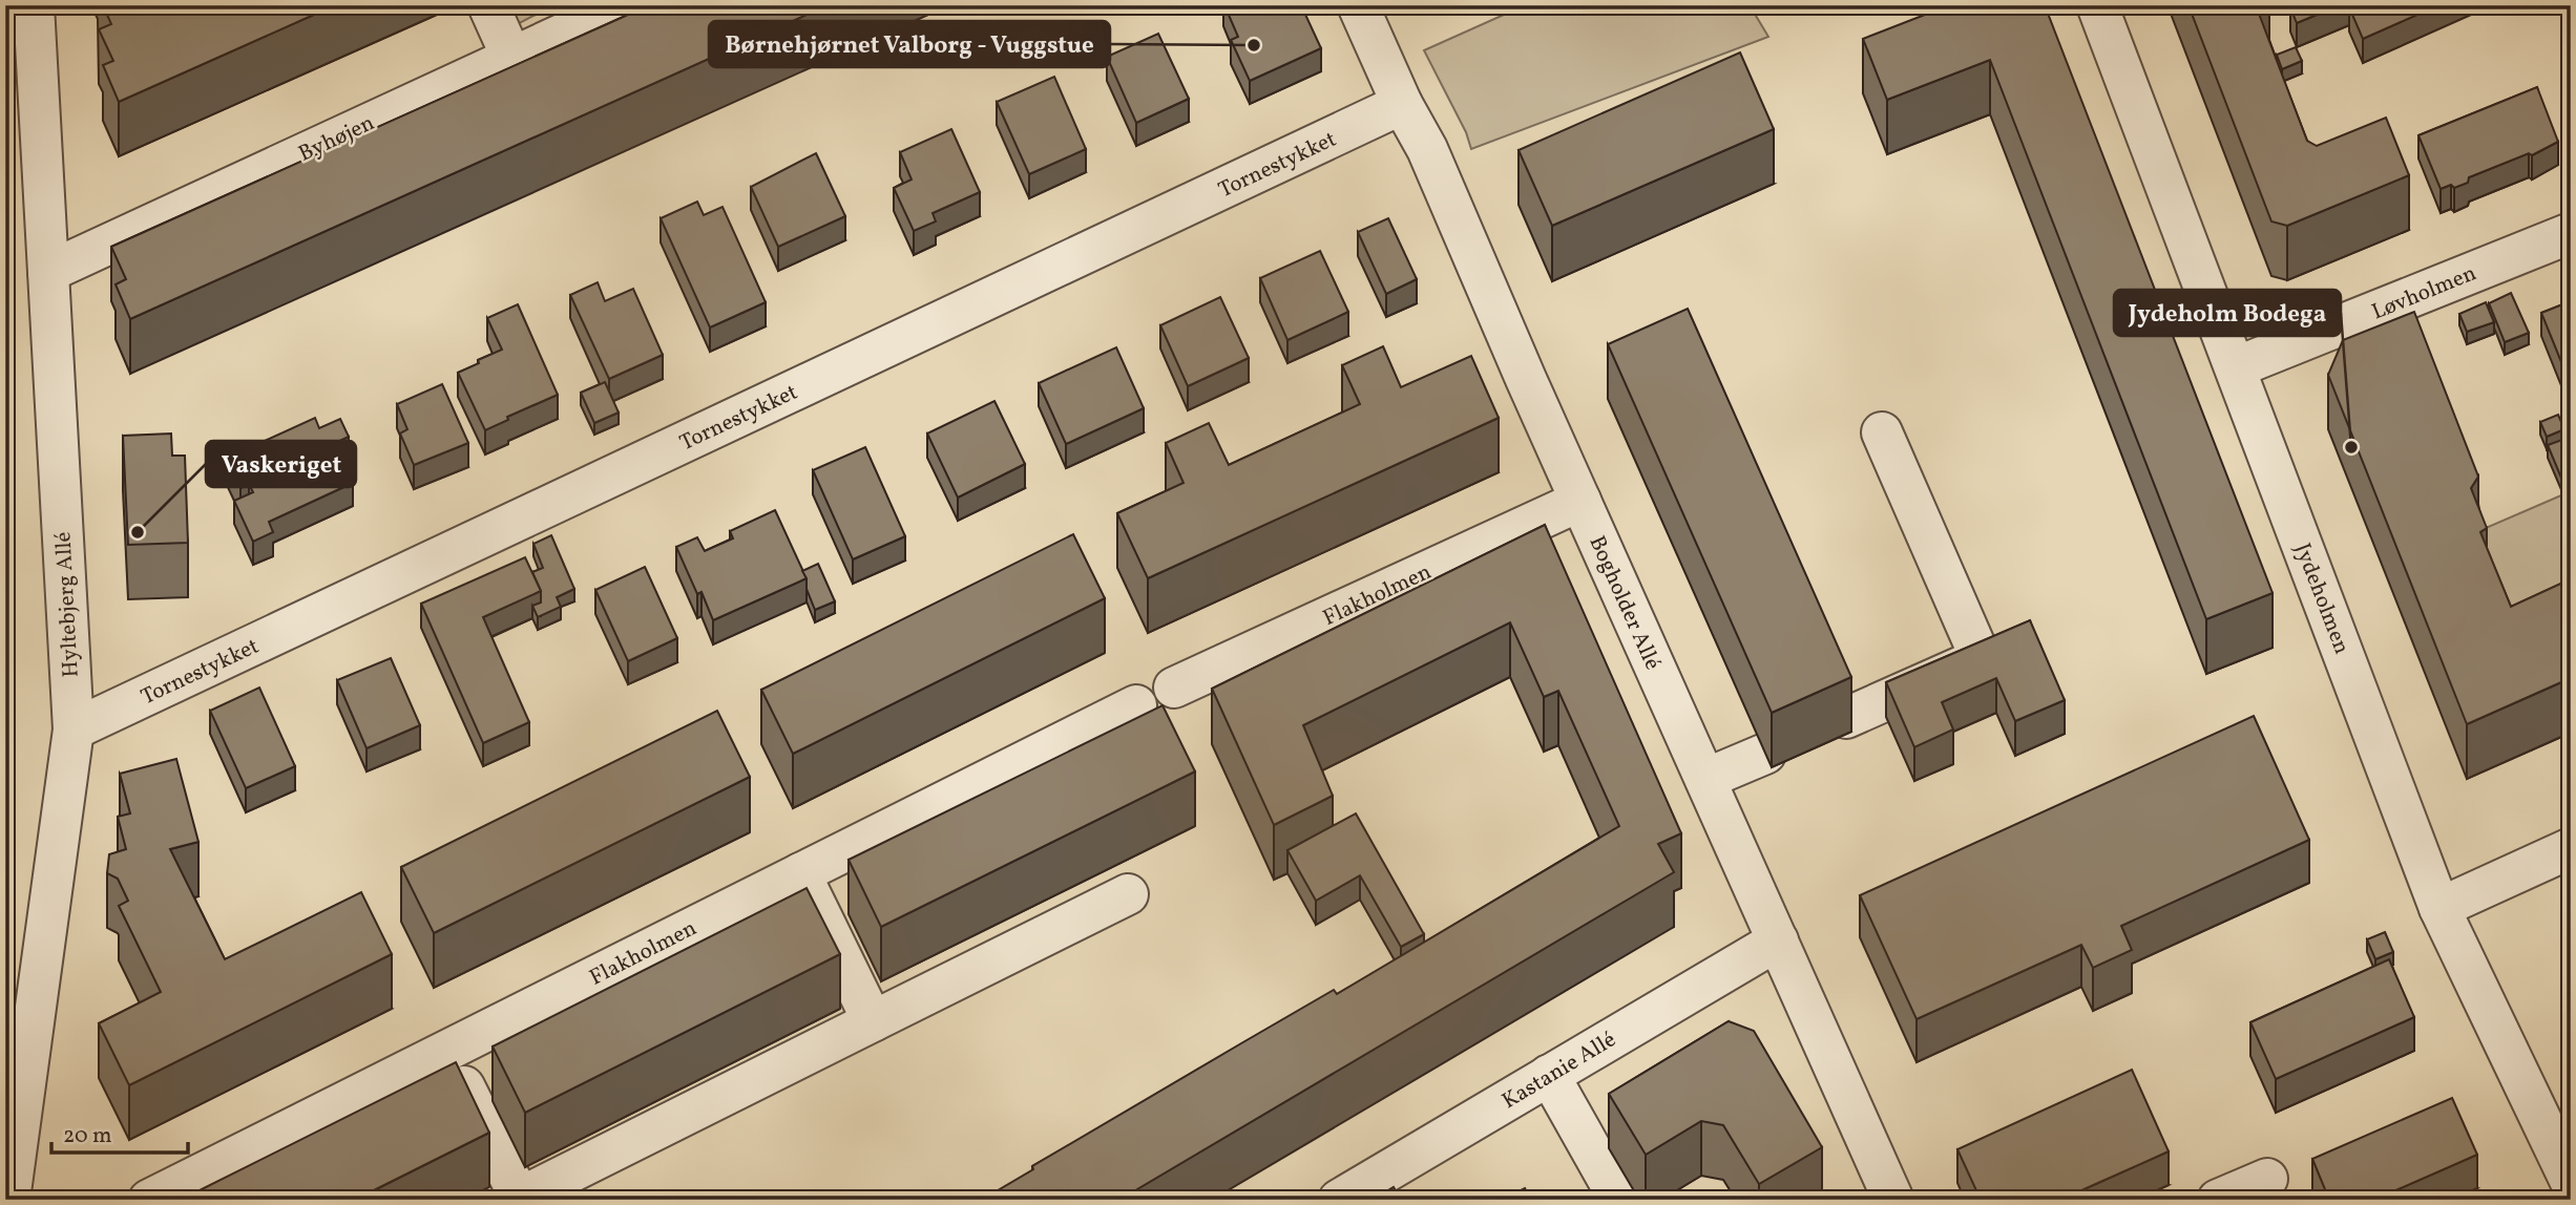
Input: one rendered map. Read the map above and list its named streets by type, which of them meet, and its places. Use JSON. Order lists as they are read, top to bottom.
{
  "streets": {
    "street": [
      "Byhøjen",
      "Tornestykket",
      "Løvholmen",
      "Flakholmen",
      "Jydeholmen",
      "Bogholder Allé",
      "Hyltebjerg Allé",
      "Kastanie Allé"
    ]
  },
  "crossings": [
    ["Byhøjen", "Hyltebjerg Allé"],
    ["Tornestykket", "Bogholder Allé"],
    ["Tornestykket", "Hyltebjerg Allé"],
    ["Løvholmen", "Jydeholmen"],
    ["Flakholmen", "Bogholder Allé"],
    ["Bogholder Allé", "Kastanie Allé"]
  ],
  "places": ["Børnehjørnet Valborg - Vuggstue", "Jydeholm Bodega", "Vaskeriget"],
  "scale_bar": "20 m"
}
